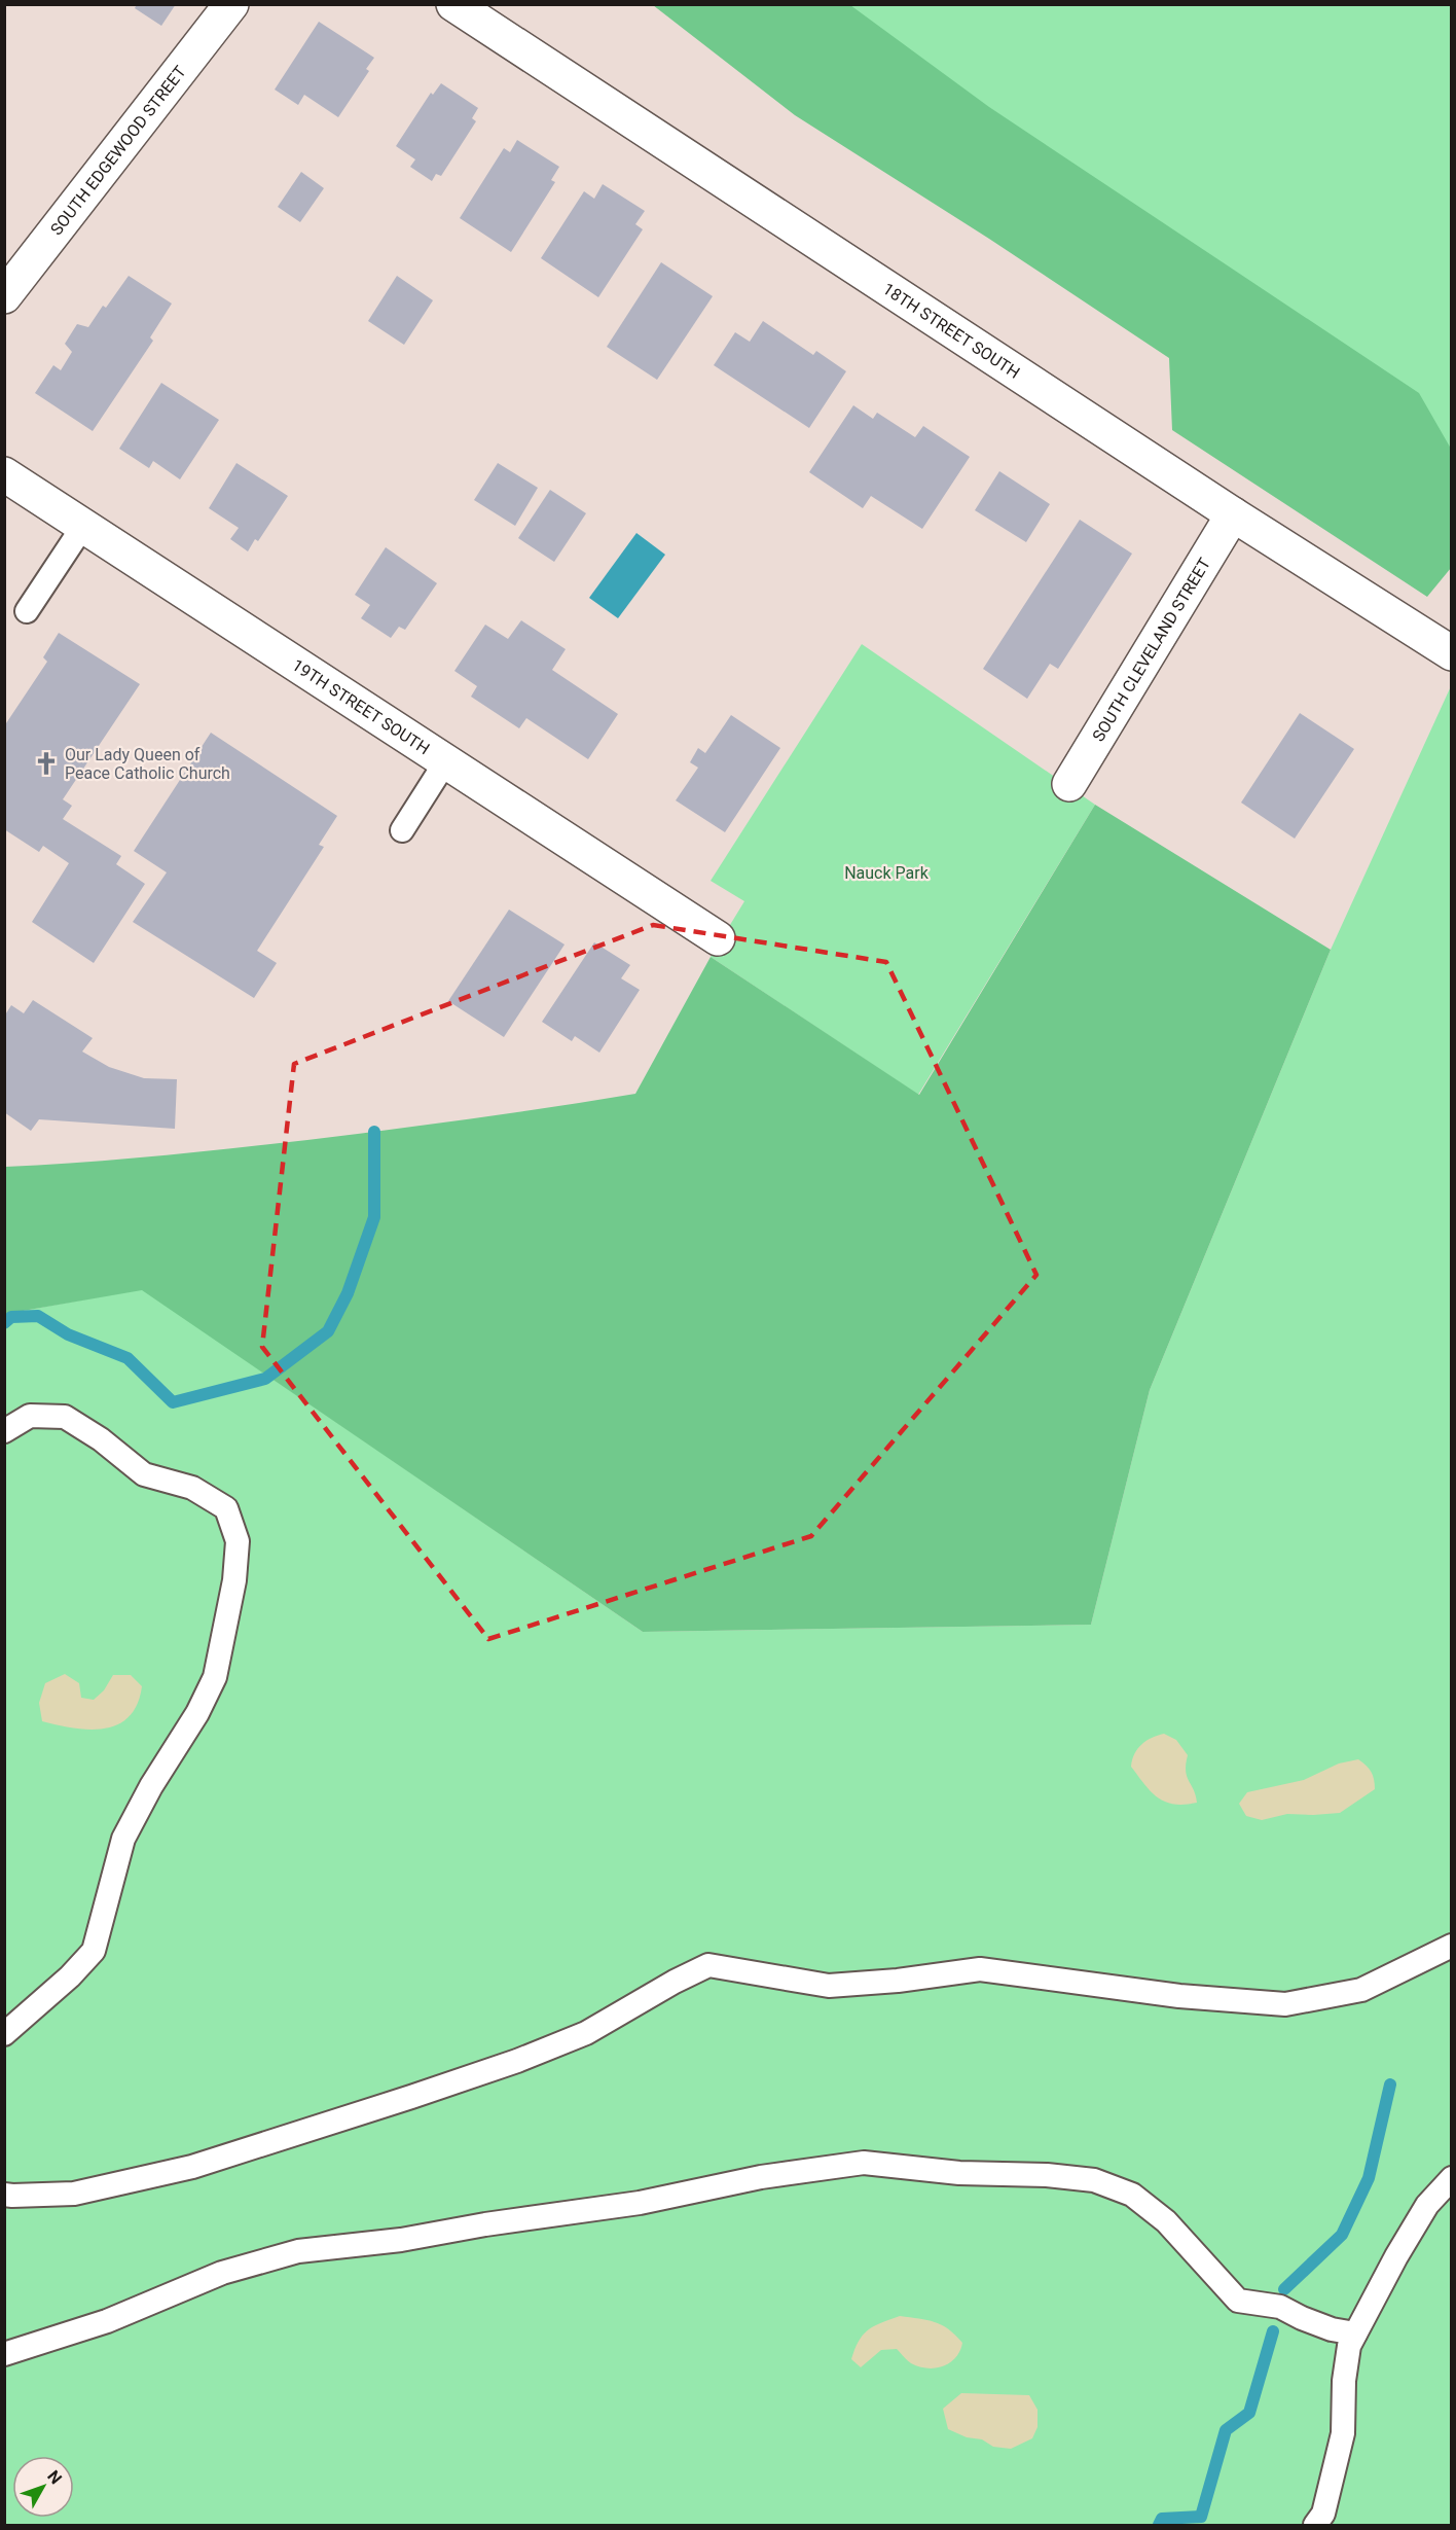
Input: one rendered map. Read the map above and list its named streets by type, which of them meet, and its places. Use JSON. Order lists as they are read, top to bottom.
{
  "streets": {
    "street": [
      "SOUTH EDGEWOOD STREET",
      "18TH STREET SOUTH",
      "SOUTH CLEVELAND STREET",
      "19TH STREET SOUTH"
    ]
  },
  "crossings": [
    ["18TH STREET SOUTH", "SOUTH CLEVELAND STREET"]
  ],
  "parks": ["Nauck Park"],
  "places": {
    "church": ["Our Lady Queen of Peace Catholic Church"]
  },
  "north": "top right"
}
